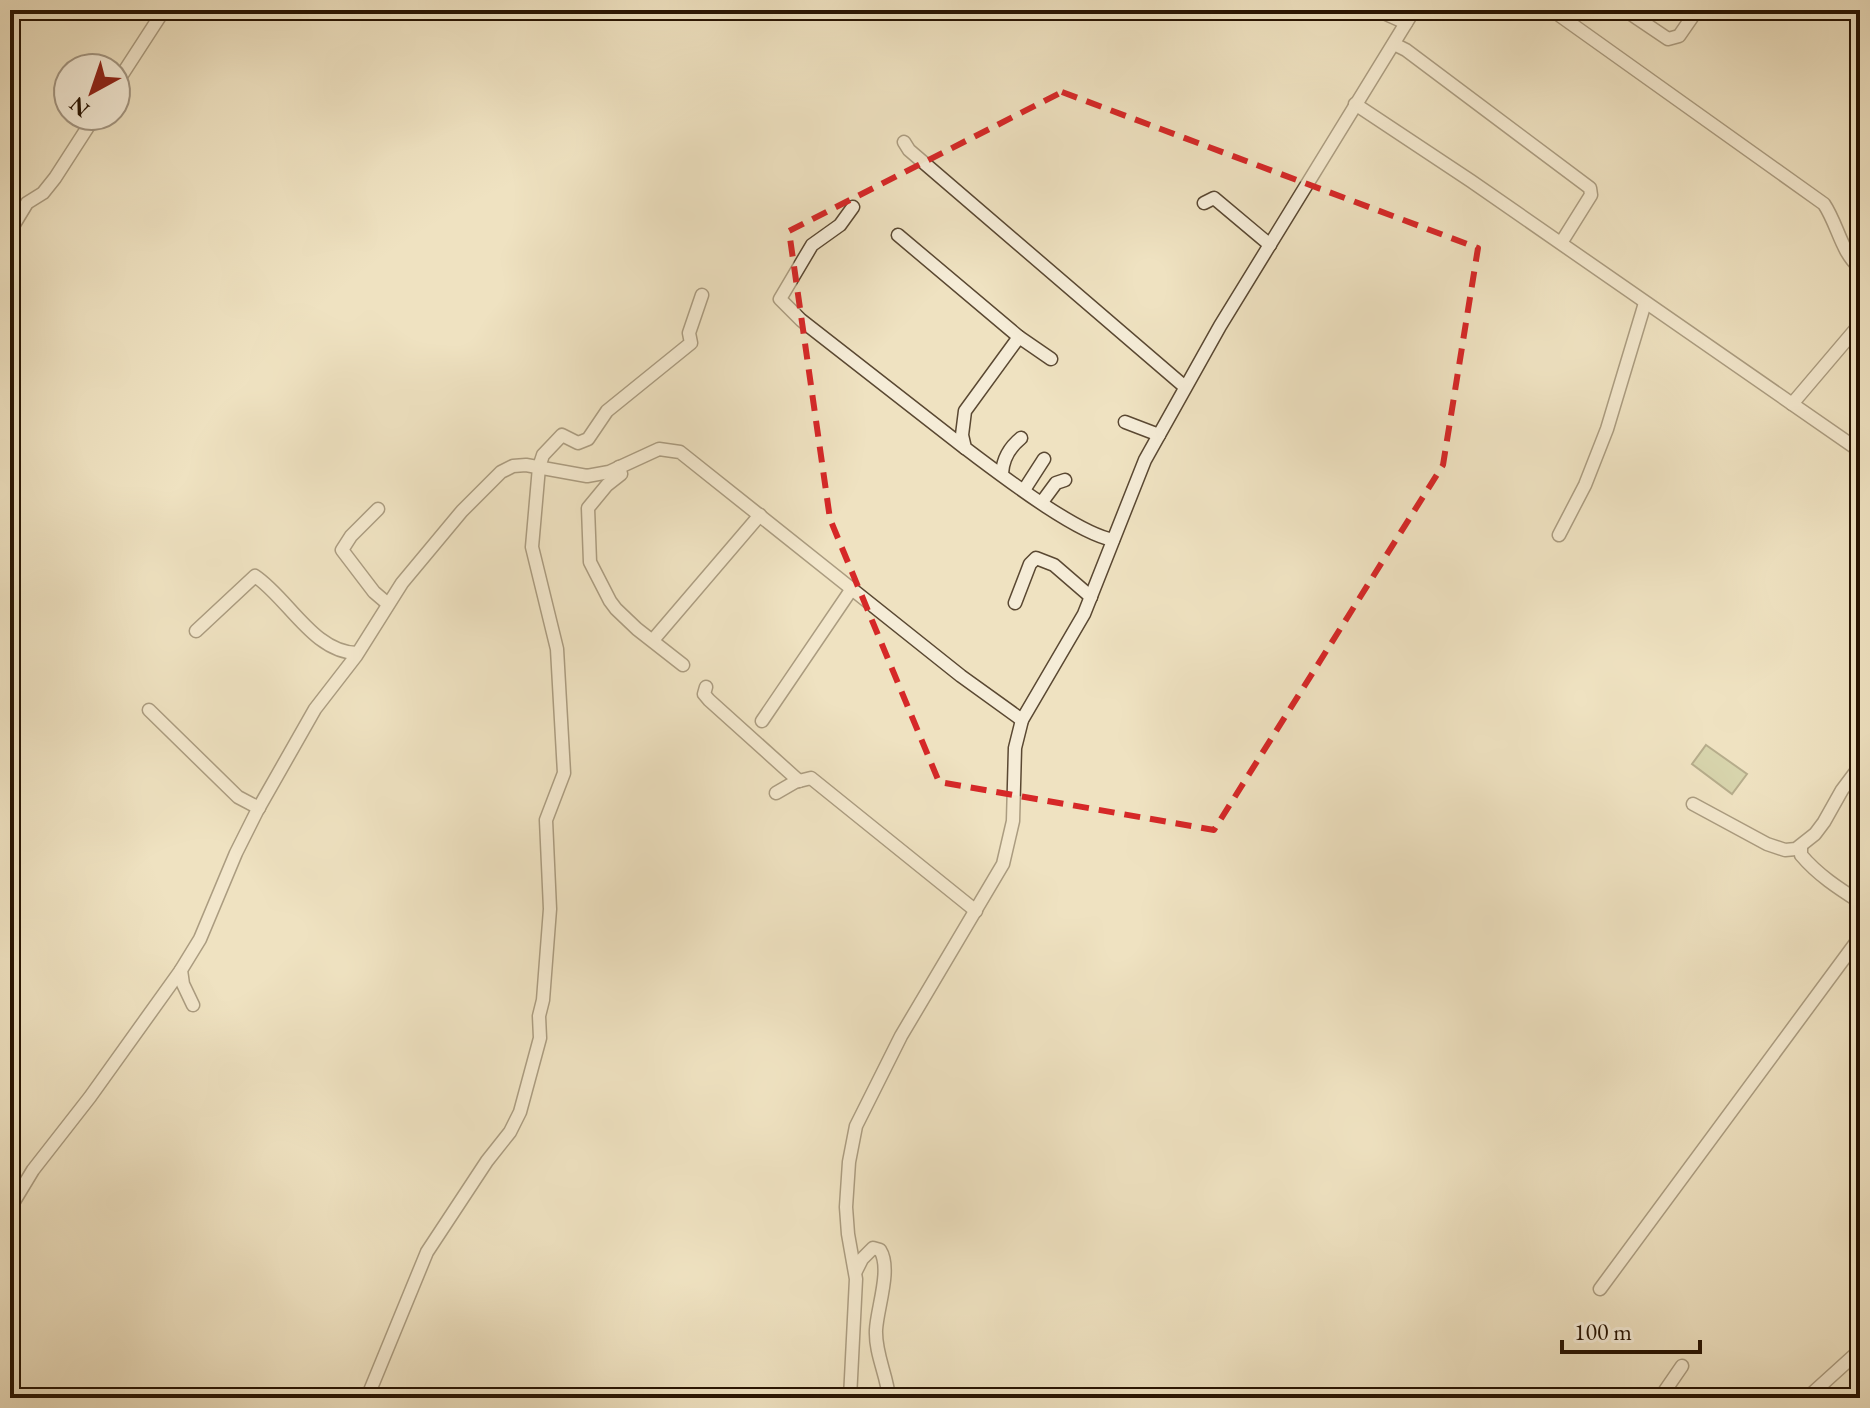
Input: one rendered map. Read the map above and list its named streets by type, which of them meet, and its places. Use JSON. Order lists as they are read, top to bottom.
{
  "scale_bar": "100 m",
  "north": "bottom left"
}
